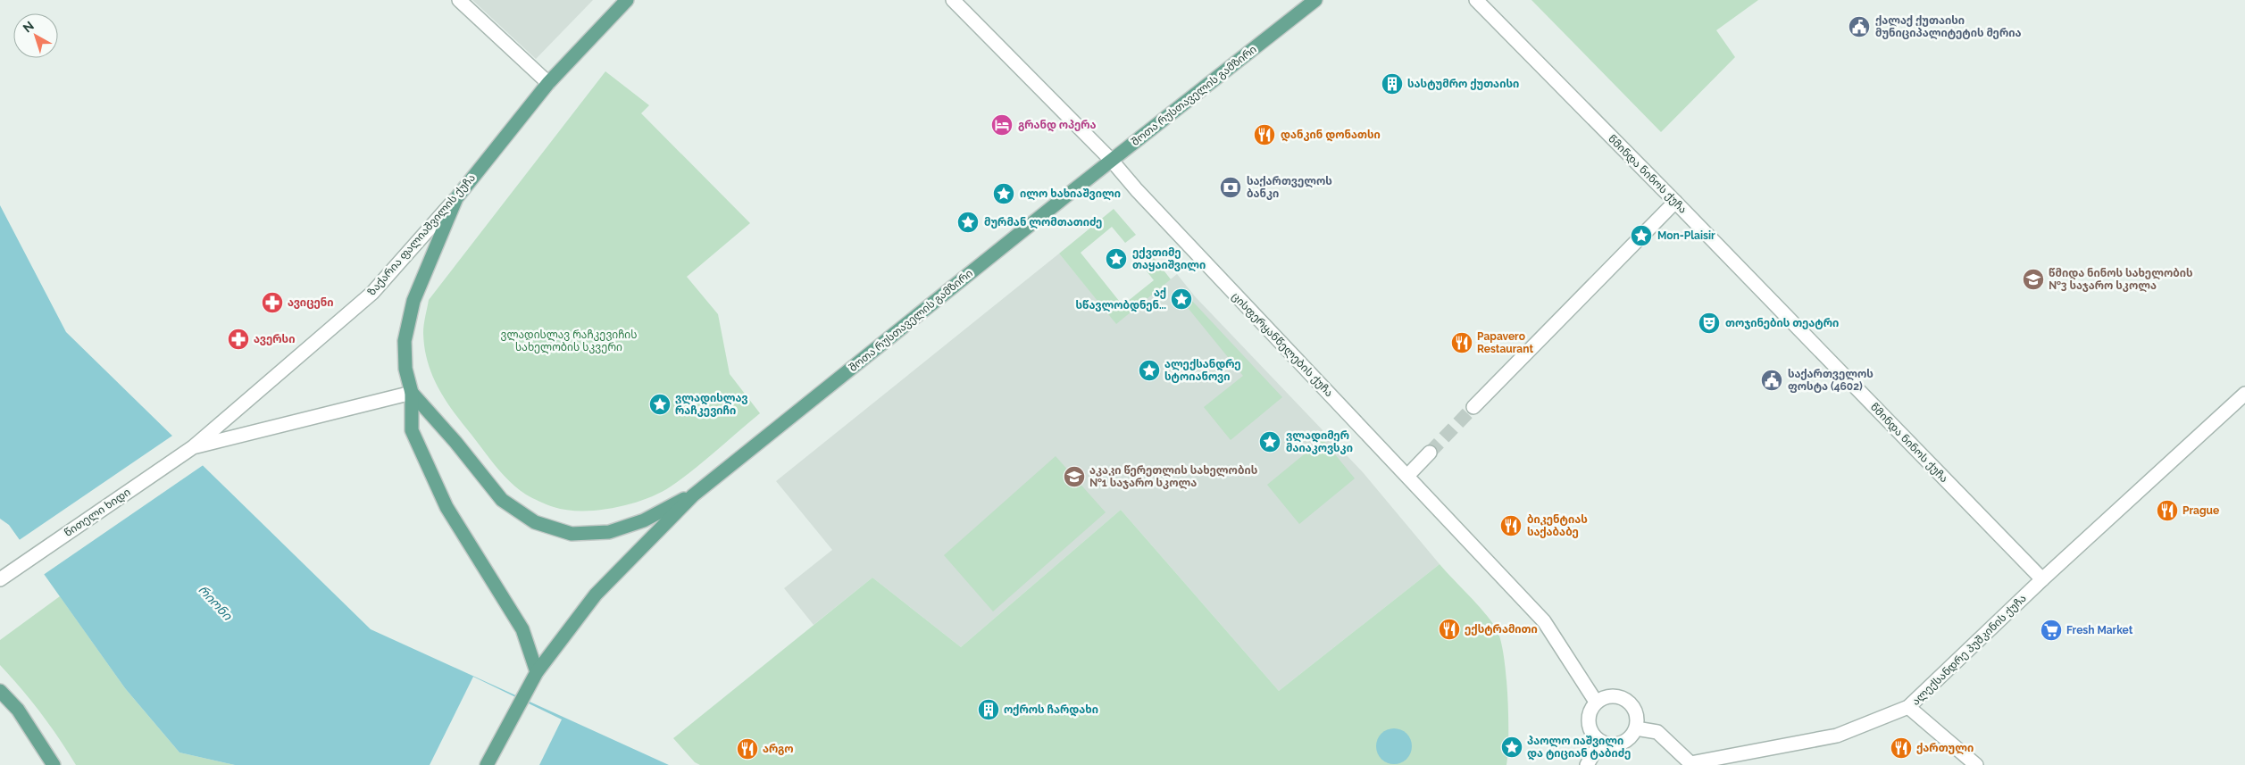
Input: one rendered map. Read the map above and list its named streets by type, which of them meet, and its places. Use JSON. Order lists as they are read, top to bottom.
{
  "streets": {
    "main road": ["შოთა რუსთაველის გამზირი", "ზაქარია ფალიაშვილის ქუჩა"],
    "street": [
      "წმინდა ნინოს ქუჩა",
      "ცისფერყანწელების ქუჩა",
      "წითელი ხიდი",
      "ალექსანდრე პუშკინის ქუჩა"
    ]
  },
  "crossings": [
    ["შოთა რუსთაველის გამზირი", "ცისფერყანწელების ქუჩა"],
    ["წმინდა ნინოს ქუჩა", "ალექსანდრე პუშკინის ქუჩა"],
    ["ზაქარია ფალიაშვილის ქუჩა", "წითელი ხიდი"],
    ["ცისფერყანწელების ქუჩა", "ალექსანდრე პუშკინის ქუჩა"]
  ],
  "water": ["რიონი"],
  "parks": ["ვლადისლავ რაჩკევიჩის სახელობის სკვერი"],
  "places": {
    "public building": ["ქალაქ ქუთაისი მუნიციპალიტეტის მერია", "საქართველოს ფოსტა (4602)"],
    "building": ["სასტუმრო ქუთაისი", "ოქროს ჩარდახი"],
    "hotel": ["გრანდ ოპერა"],
    "restaurant": [
      "დანკინ დონათსი",
      "Papavero Restaurant",
      "Prague",
      "ბიკენტიას საქაბაბე",
      "ექსტრამითი",
      "ქართული",
      "არგო"
    ],
    "bank": ["საქართველოს ბანკი"],
    "place": [
      "ილო ხახიაშვილი",
      "მურმან ლომთათიძე",
      "Mon-Plaisir",
      "ექვთიმე თაყაიშვილი",
      "აქ სწავლობდნენ...",
      "ალექსანდრე სტოიანოვი",
      "ვლადისლავ რაჩკევიჩი",
      "ვლადიმერ მაიაკოვსკი",
      "პაოლო იაშვილი და ტიციან ტაბიძე"
    ],
    "school or university": ["წმიდა ნინოს სახელობის №3 საჯარო სკოლა", "აკაკი წერეთლის სახელობის №1 საჯარო სკოლა"],
    "pharmacy": ["ავიცენი", "ავერსი"],
    "theatre": ["თოჯინების თეატრი"],
    "supermarket": ["Fresh Market"]
  },
  "north": "top left"
}
